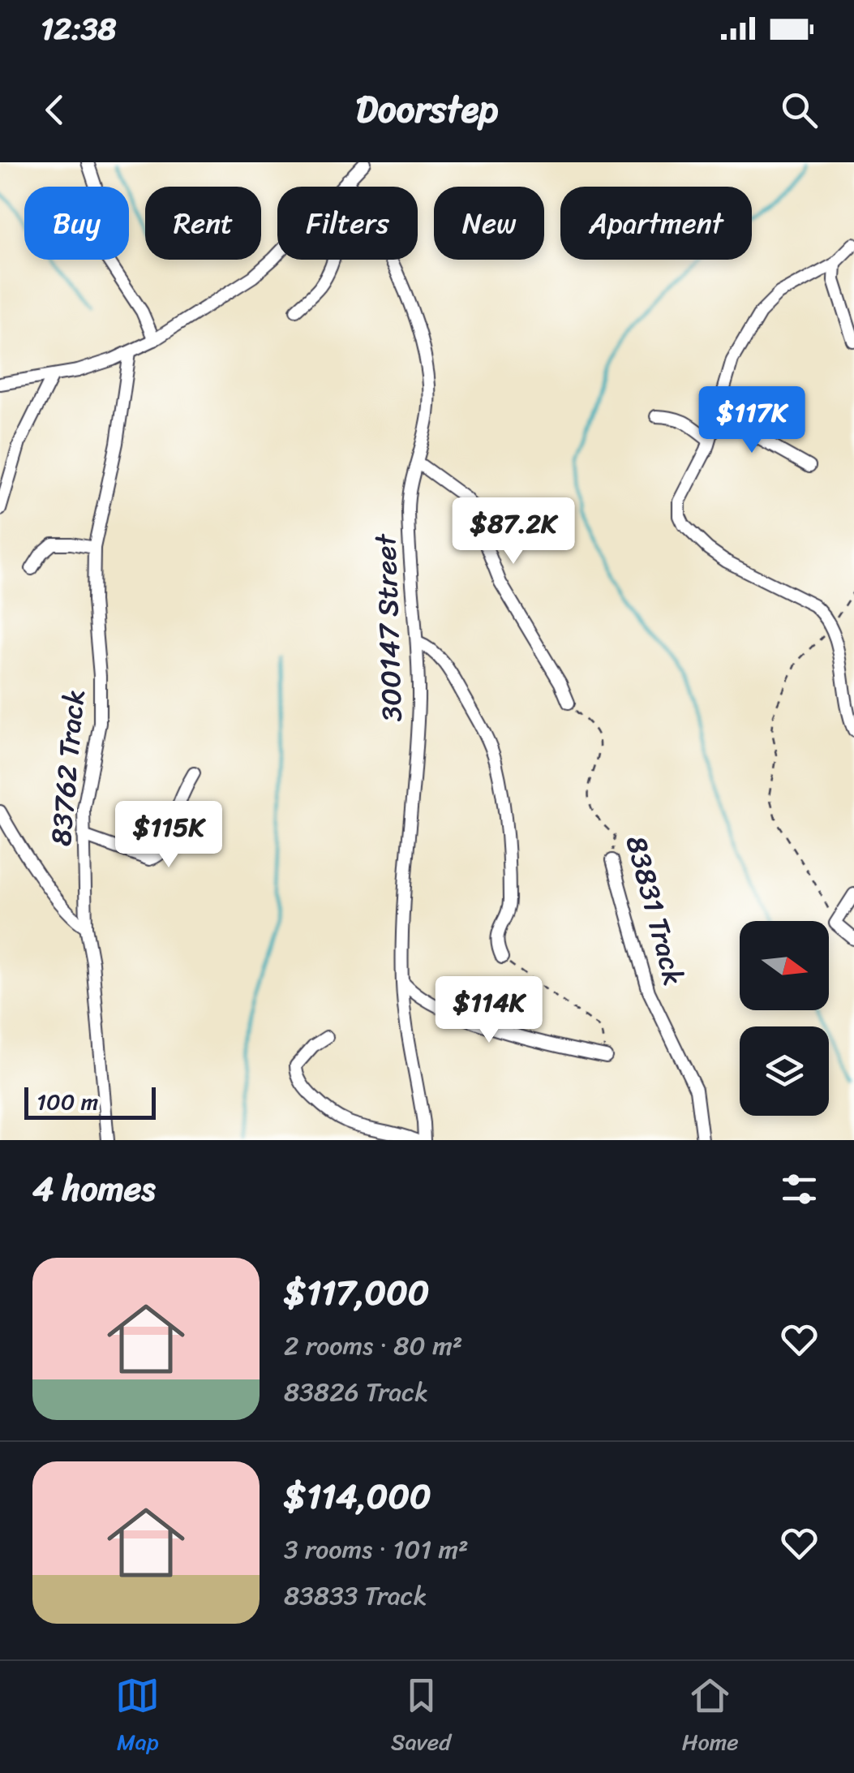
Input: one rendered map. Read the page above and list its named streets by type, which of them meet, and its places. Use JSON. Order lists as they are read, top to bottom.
{
  "streets": {
    "street": ["300147 Street", "83762 Track", "83831 Track"]
  },
  "scale_bar": "100 m",
  "north": "right",
  "page": {
    "status": "12:38",
    "header": "Doorstep",
    "chip": [
      "Buy",
      "Rent",
      "Filters",
      "New",
      "Apartment"
    ],
    "price": [
      "$117K",
      "$87.2K",
      "$115K",
      "$114K"
    ],
    "scale": "100 m",
    "heading": "4 homes",
    "list": [
      {
        "name": "$117,000",
        "note": "2 rooms · 80 m² · 83826 Track"
      },
      {
        "name": "$114,000",
        "note": "3 rooms · 101 m² · 83833 Track"
      }
    ],
    "tabs": ["Map", "Saved", "Home"]
  }
}
